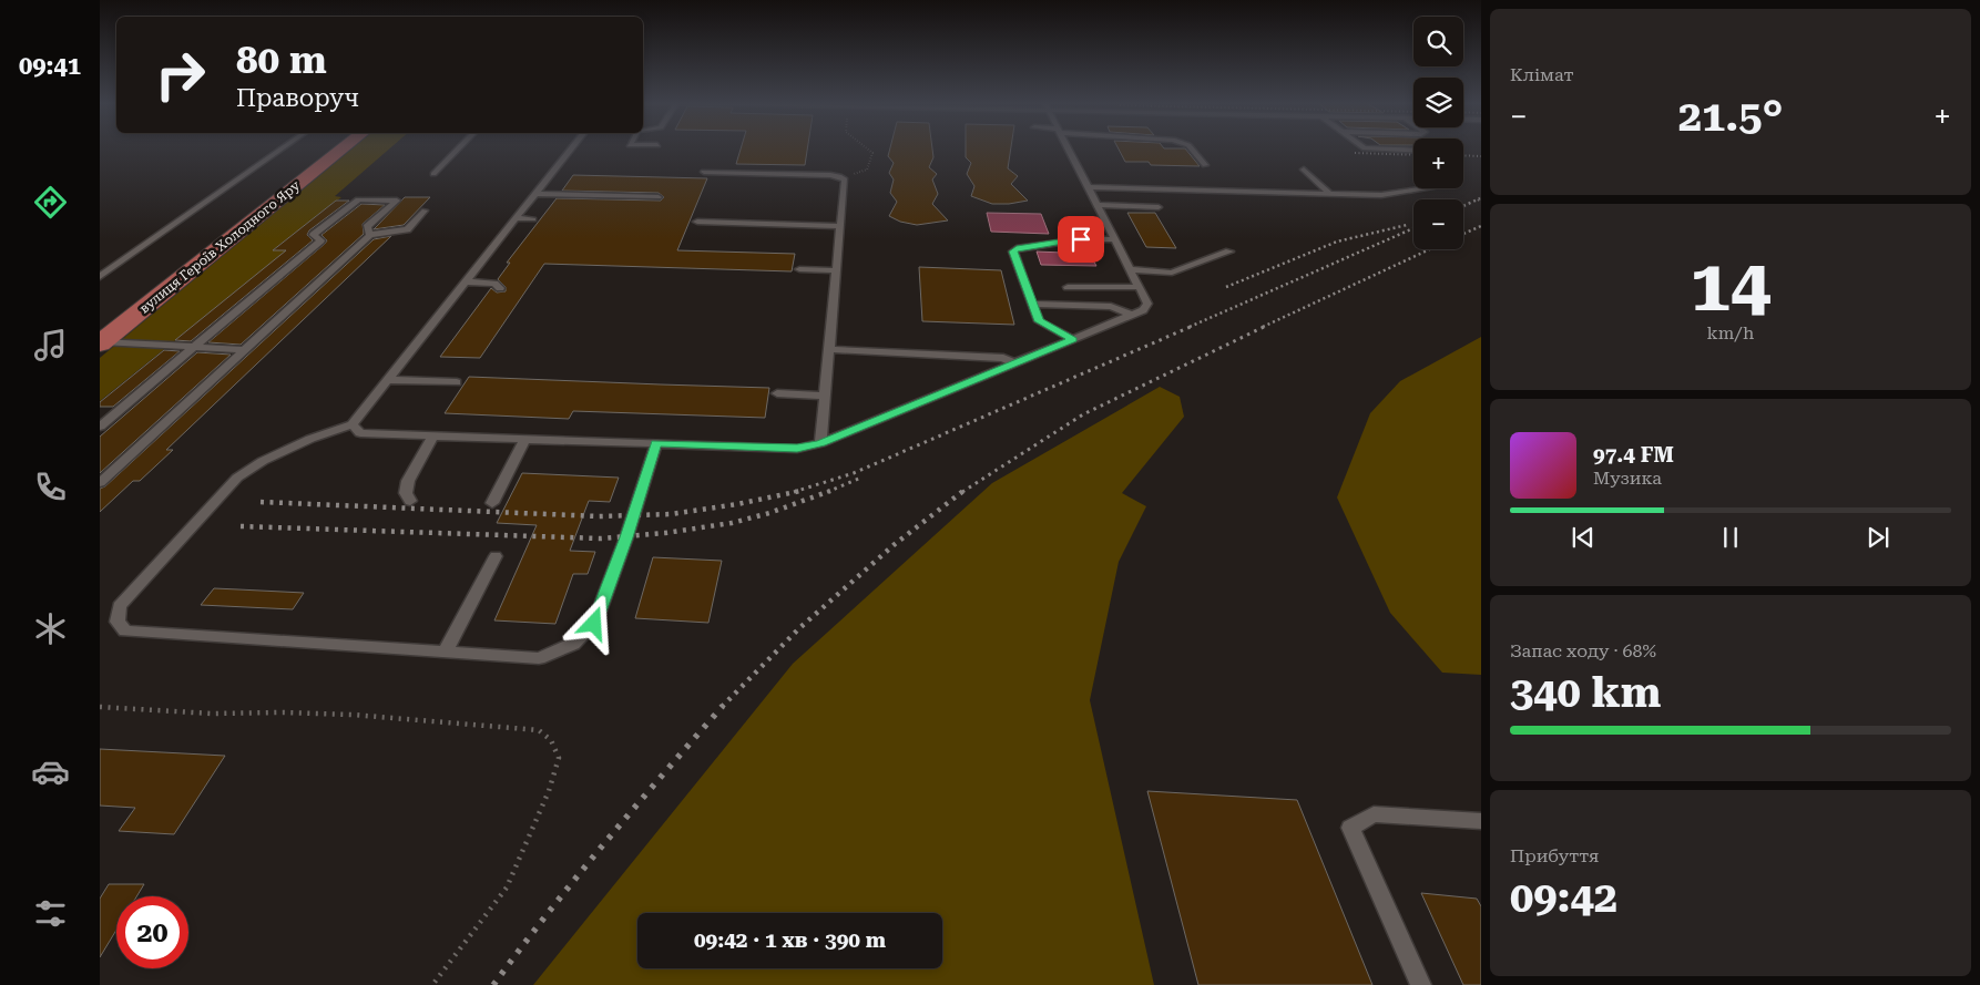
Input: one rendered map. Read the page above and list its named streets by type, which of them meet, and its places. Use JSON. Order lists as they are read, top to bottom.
{
  "streets": {
    "main road": ["вулиця Героїв Холодного Яру"]
  },
  "page": {
    "tabs": "09:41",
    "tile": [
      "Клімат",
      ["14", "km/h"],
      ["Запас ходу · 68%", "340 km"],
      ["Прибуття", "09:42"]
    ],
    "map_buttons": ["+", "−"],
    "turn": ["80 m", "Праворуч"],
    "heat": ["−", "21.5°", "+"],
    "song": ["97.4 FM", "Музика"],
    "limit": "20",
    "trip": "09:42 · 1 хв · 390 m"
  }
}
